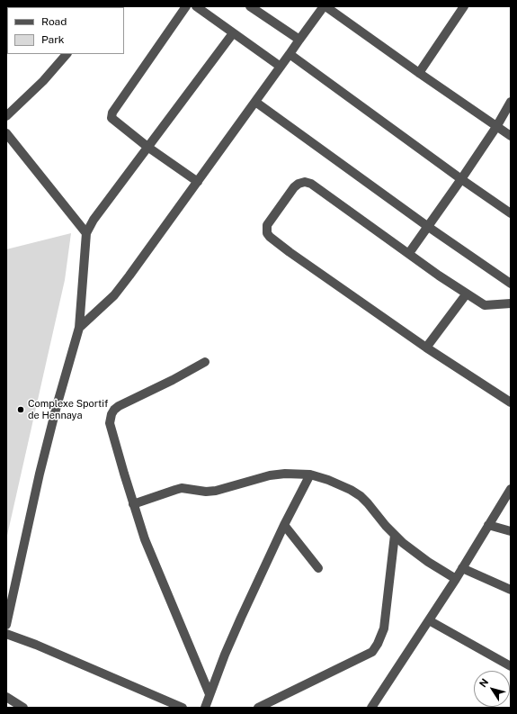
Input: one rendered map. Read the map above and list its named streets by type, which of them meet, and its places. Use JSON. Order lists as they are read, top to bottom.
{
  "places": ["Complexe Sportif de Hennaya"],
  "legend": ["Road", "Park"],
  "north": "top left"
}
